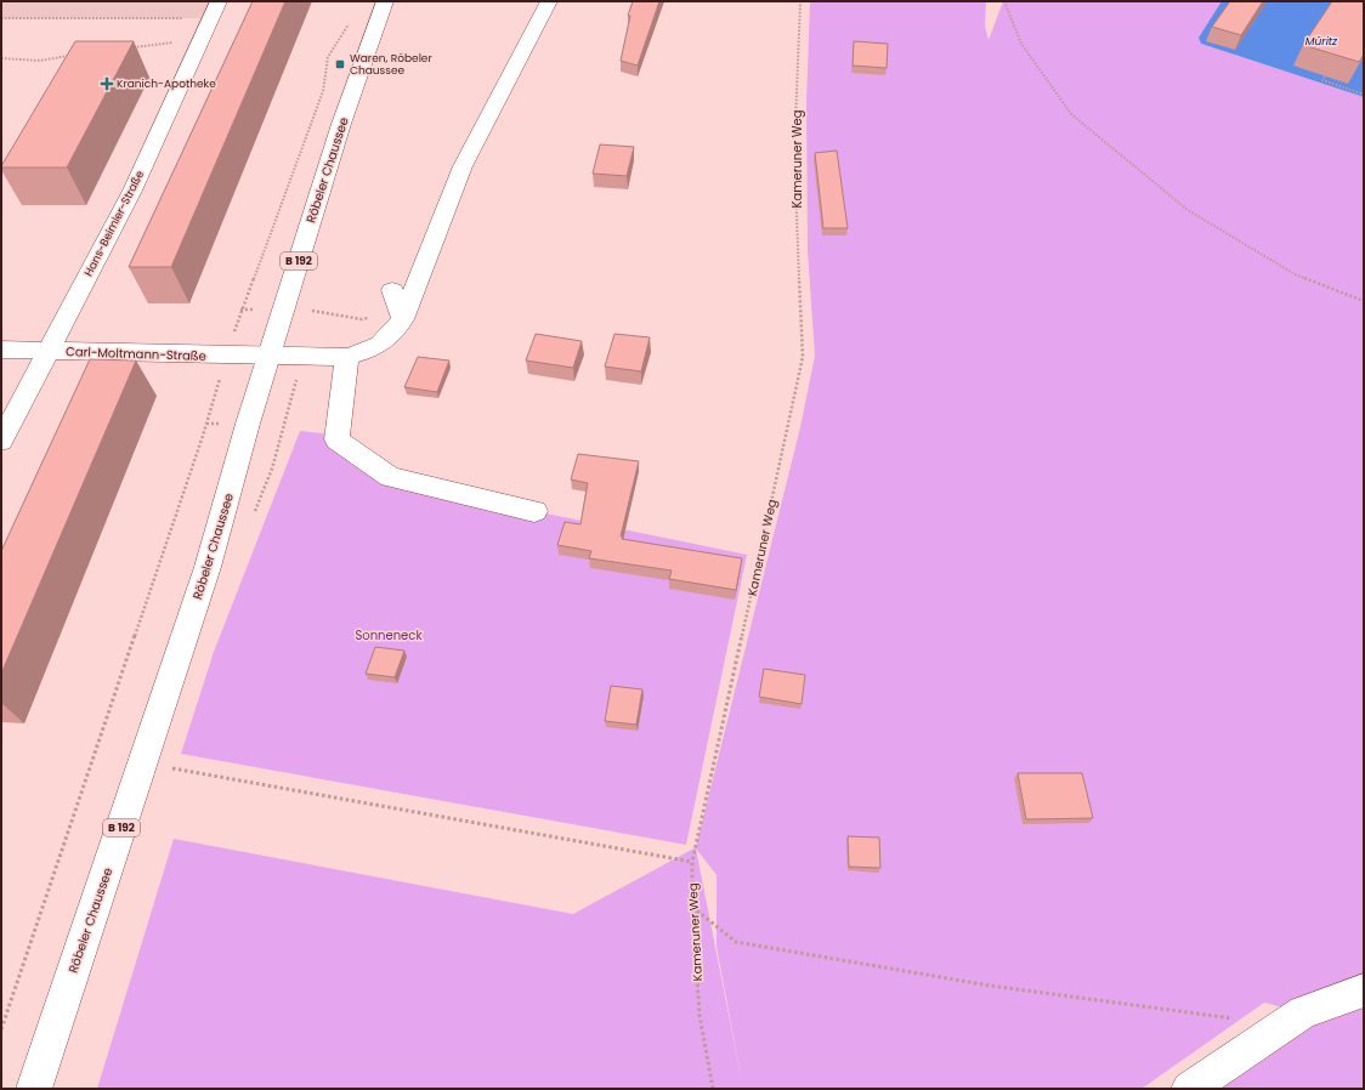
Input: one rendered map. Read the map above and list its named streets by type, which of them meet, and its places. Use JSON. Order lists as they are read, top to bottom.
{
  "streets": {
    "main road": [
      "Röbeler Chaussee",
      "Hans-Beimler-Straße",
      "B 192",
      "Carl-Moltmann-Straße"
    ],
    "path": ["Kameruner Weg"]
  },
  "crossings": [
    ["Röbeler Chaussee", "Carl-Moltmann-Straße"],
    ["Hans-Beimler-Straße", "Carl-Moltmann-Straße"]
  ],
  "water": ["Müritz"],
  "parks": ["Sonneneck"],
  "places": {
    "transit": ["Waren, Röbeler Chaussee"],
    "health": ["Kranich-Apotheke"]
  }
}
